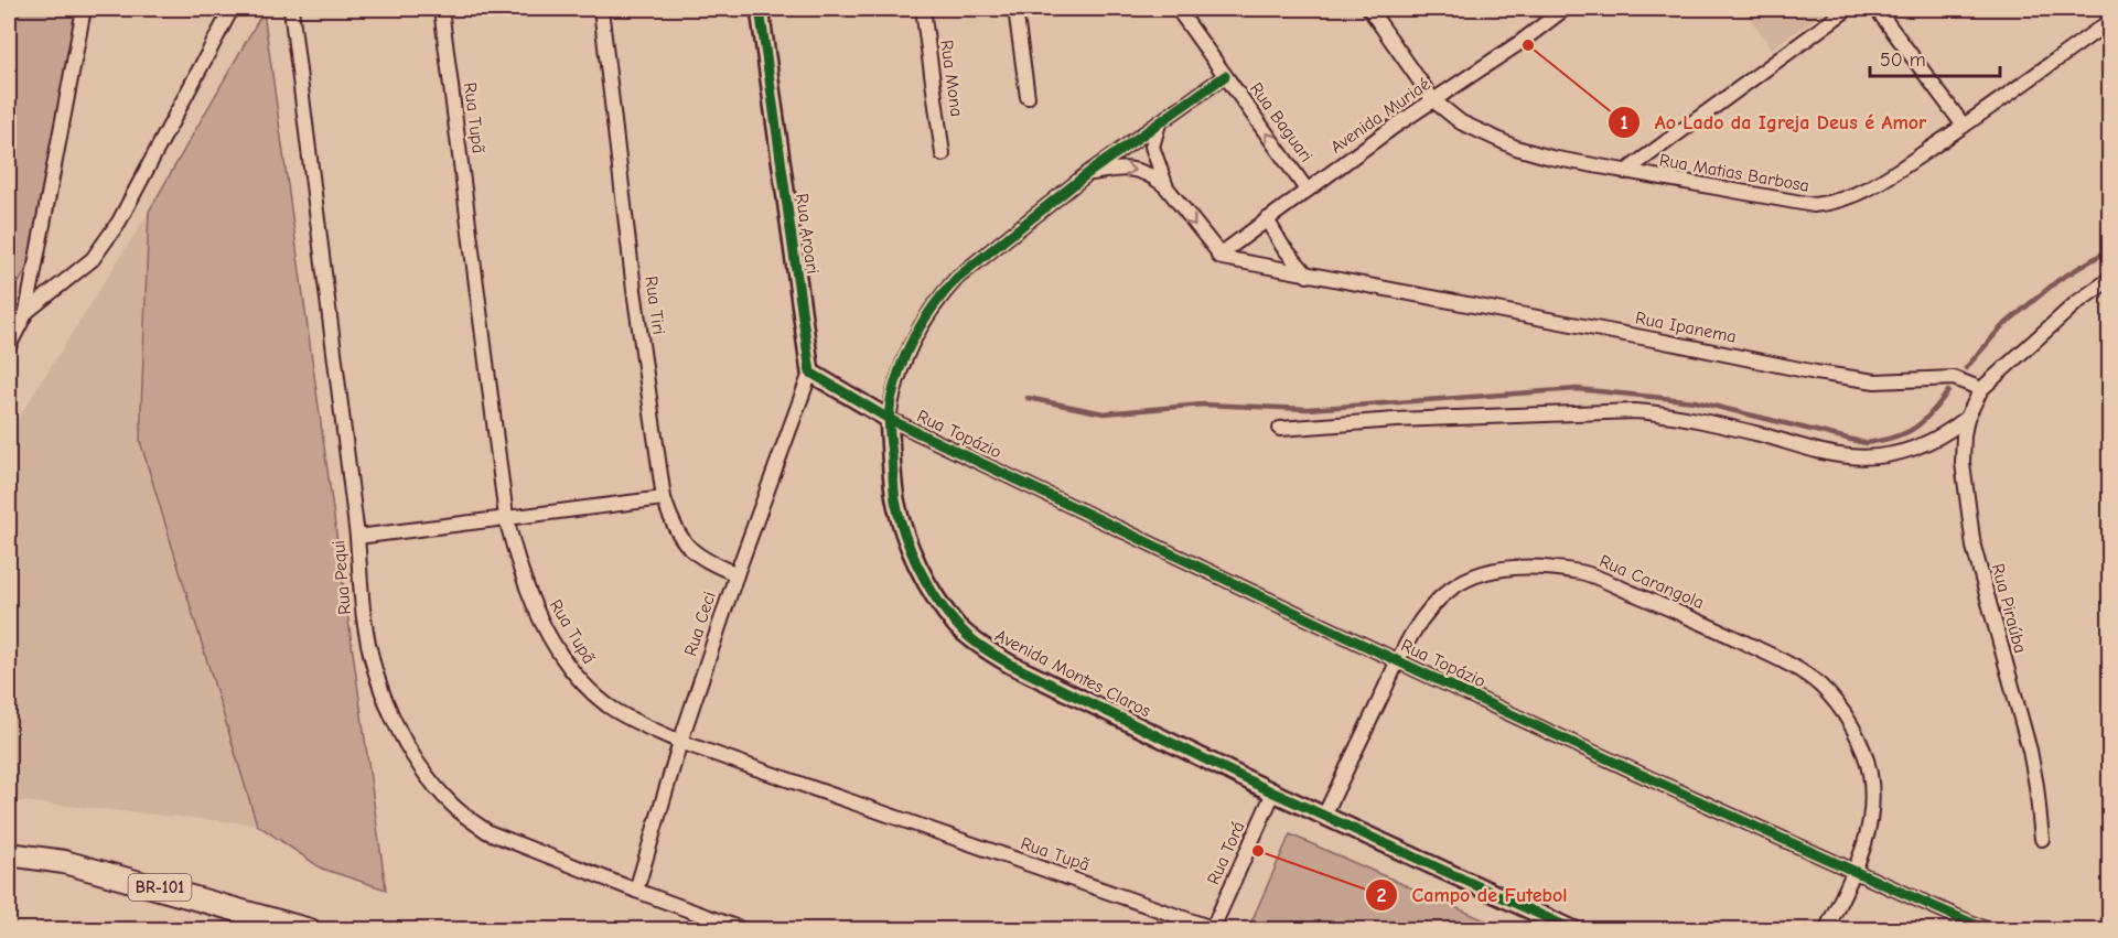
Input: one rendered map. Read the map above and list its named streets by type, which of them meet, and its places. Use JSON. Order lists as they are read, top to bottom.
{
  "streets": {
    "main road": ["BR-101"],
    "street": [
      "Rua Mona",
      "Avenida Muriaé",
      "Rua Tupã",
      "Rua Baguari",
      "Rua Matias Barbosa",
      "Rua Aroari",
      "Rua Tiri",
      "Rua Ipanema",
      "Rua Topázio",
      "Rua Pequi",
      "Rua Carangola",
      "Rua Piraúba",
      "Rua Ceci",
      "Avenida Montes Claros",
      "Rua Torá"
    ]
  },
  "crossings": [
    ["Avenida Muriaé", "Rua Baguari"],
    ["Avenida Muriaé", "Rua Matias Barbosa"],
    ["Avenida Muriaé", "Rua Ipanema"],
    ["Rua Tupã", "Rua Ceci"],
    ["Rua Tupã", "Rua Torá"],
    ["Rua Baguari", "Avenida Montes Claros"],
    ["Rua Aroari", "Rua Ceci"],
    ["Rua Tiri", "Rua Ceci"],
    ["Rua Ipanema", "Rua Piraúba"],
    ["Rua Topázio", "Rua Carangola"],
    ["Rua Topázio", "Avenida Montes Claros"],
    ["Rua Pequi", "Rua Ceci"],
    ["Rua Carangola", "Avenida Montes Claros"],
    ["Avenida Montes Claros", "Rua Torá"]
  ],
  "places": ["Ao Lado da Igreja Deus é Amor", "Campo de Futebol"],
  "scale_bar": "50 m"
}
